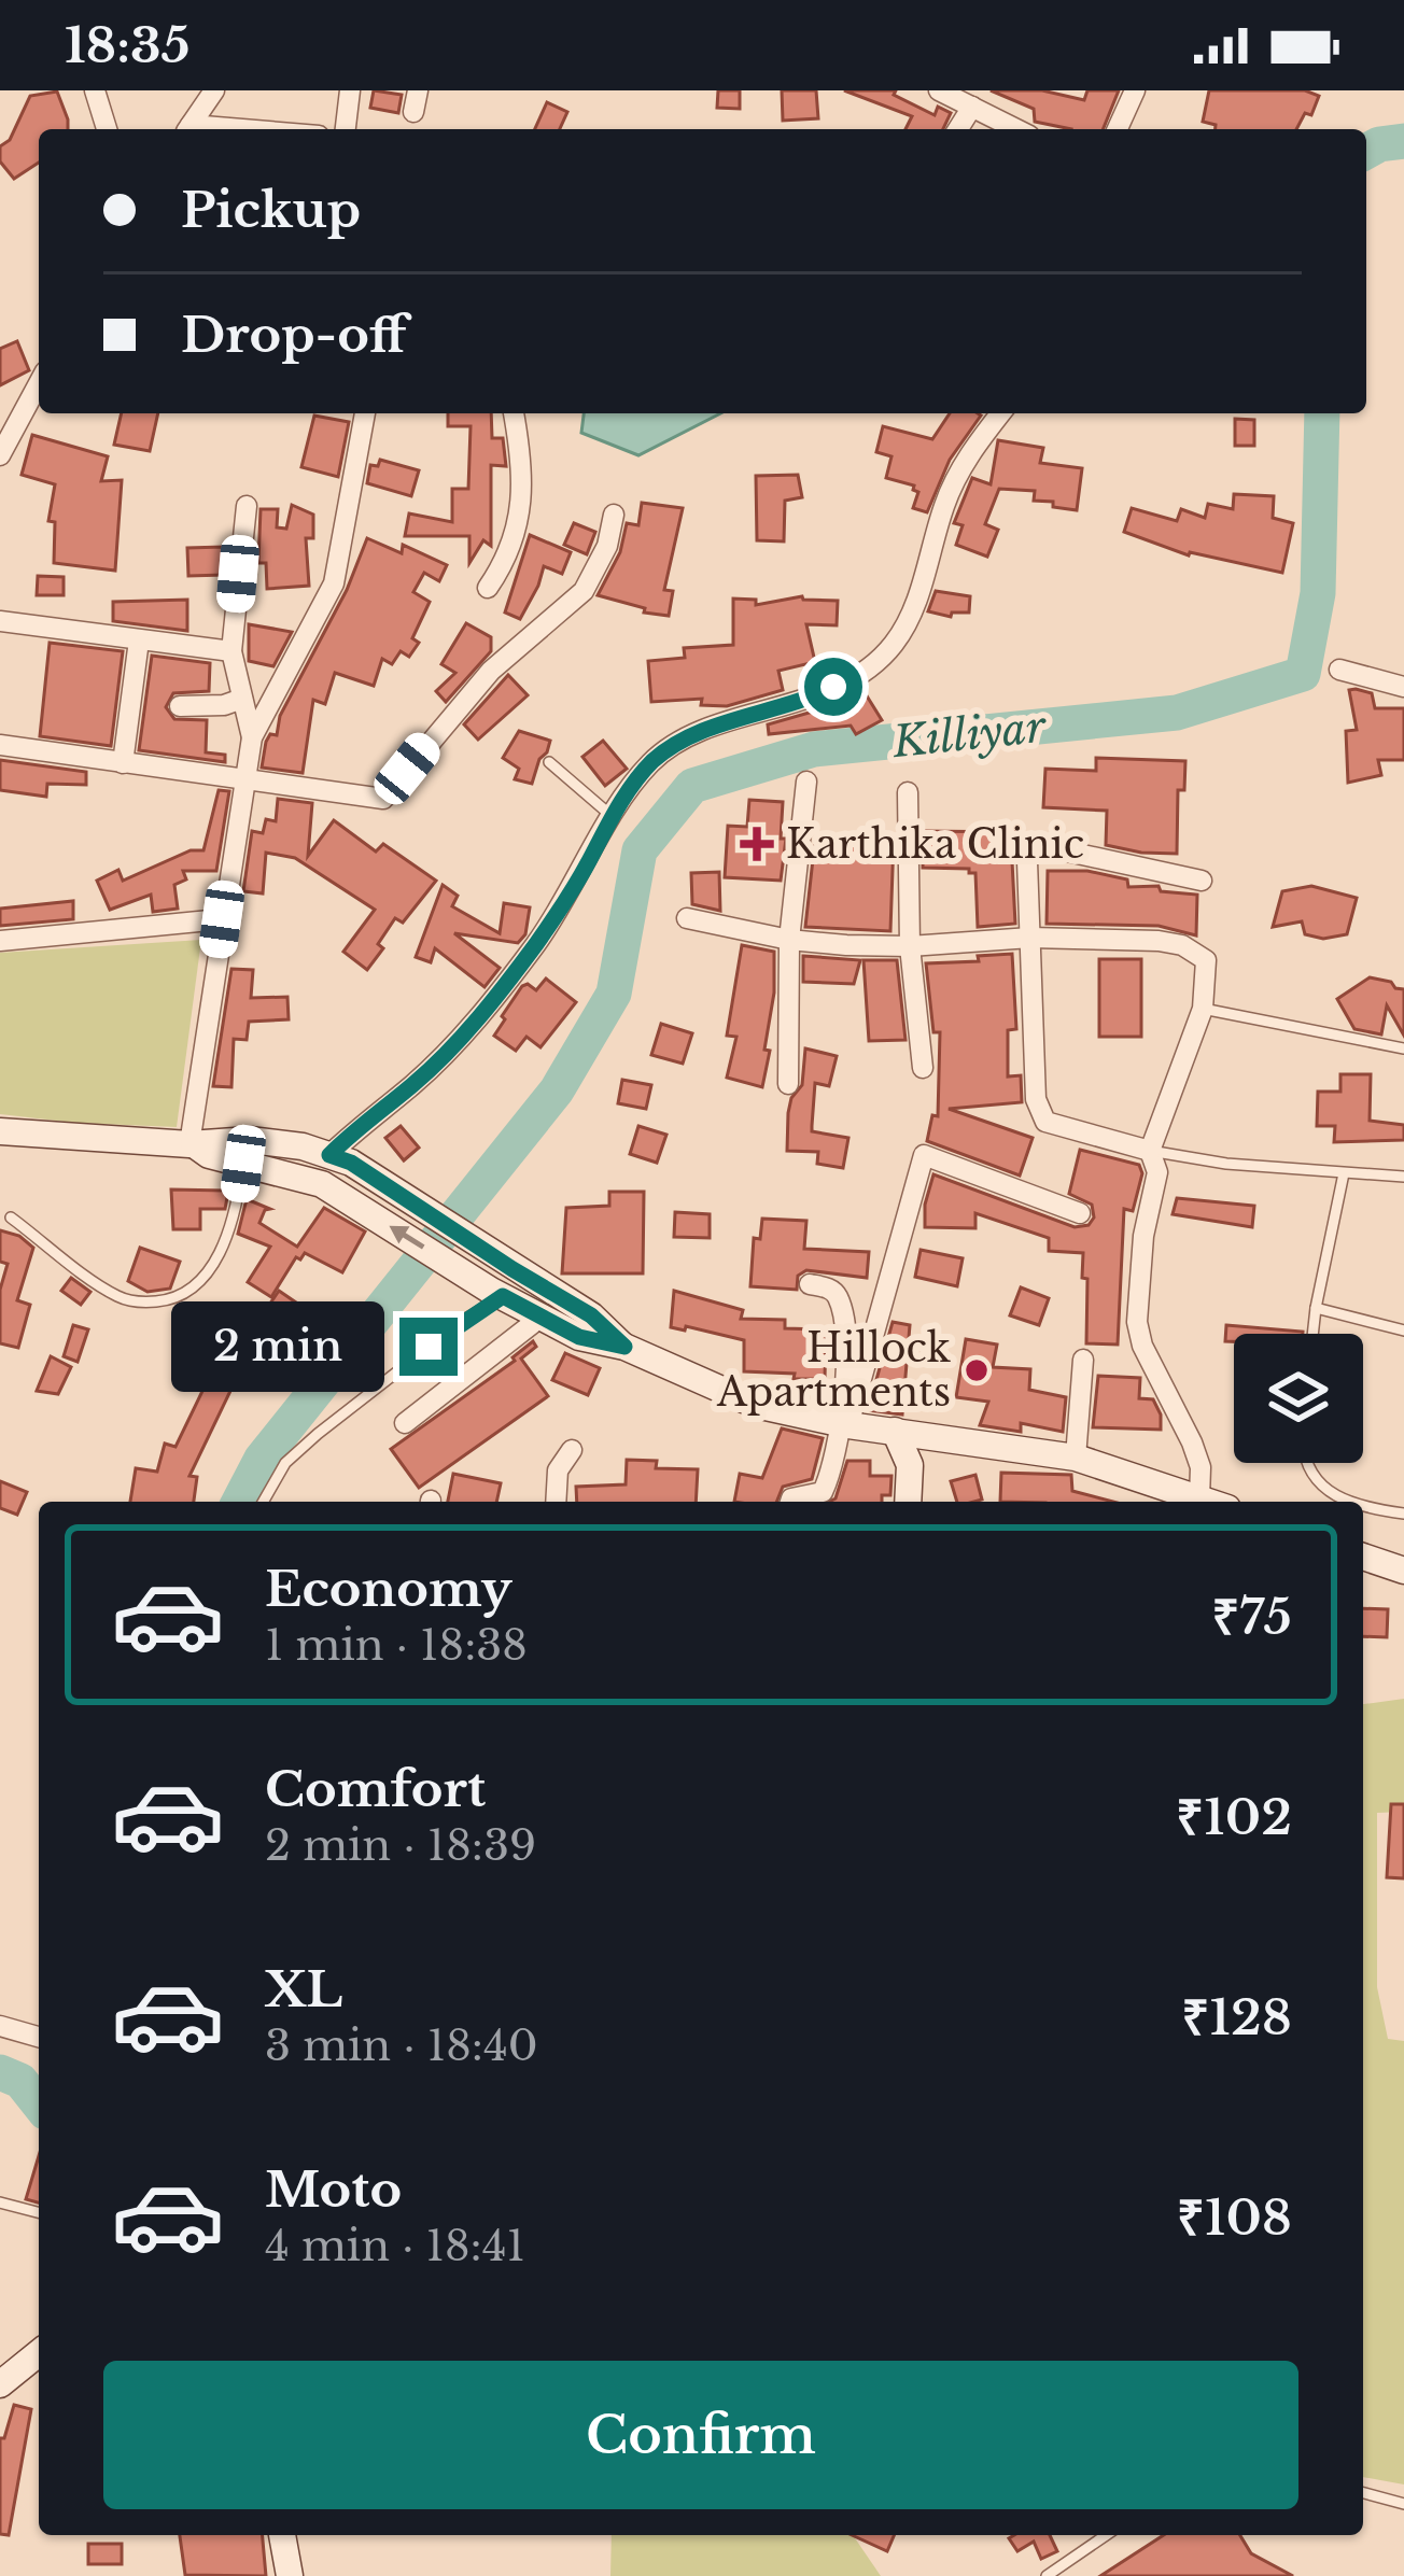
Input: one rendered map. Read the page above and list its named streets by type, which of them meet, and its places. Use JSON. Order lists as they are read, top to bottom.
{
  "water": ["Killiyar"],
  "places": {
    "health": ["Karthika Clinic"],
    "other": ["Hillock Apartments"]
  },
  "page": {
    "status": "18:35",
    "banner": ["Pickup", "Drop-off"],
    "bubble": "2 min",
    "list": [
      {
        "name": "Economy",
        "note": "1 min · 18:38",
        "value": "₹75"
      },
      {
        "name": "Comfort",
        "note": "2 min · 18:39",
        "value": "₹102"
      },
      {
        "name": "XL",
        "note": "3 min · 18:40",
        "value": "₹128"
      },
      {
        "name": "Moto",
        "note": "4 min · 18:41",
        "value": "₹108"
      }
    ],
    "buttons": "Confirm"
  }
}
